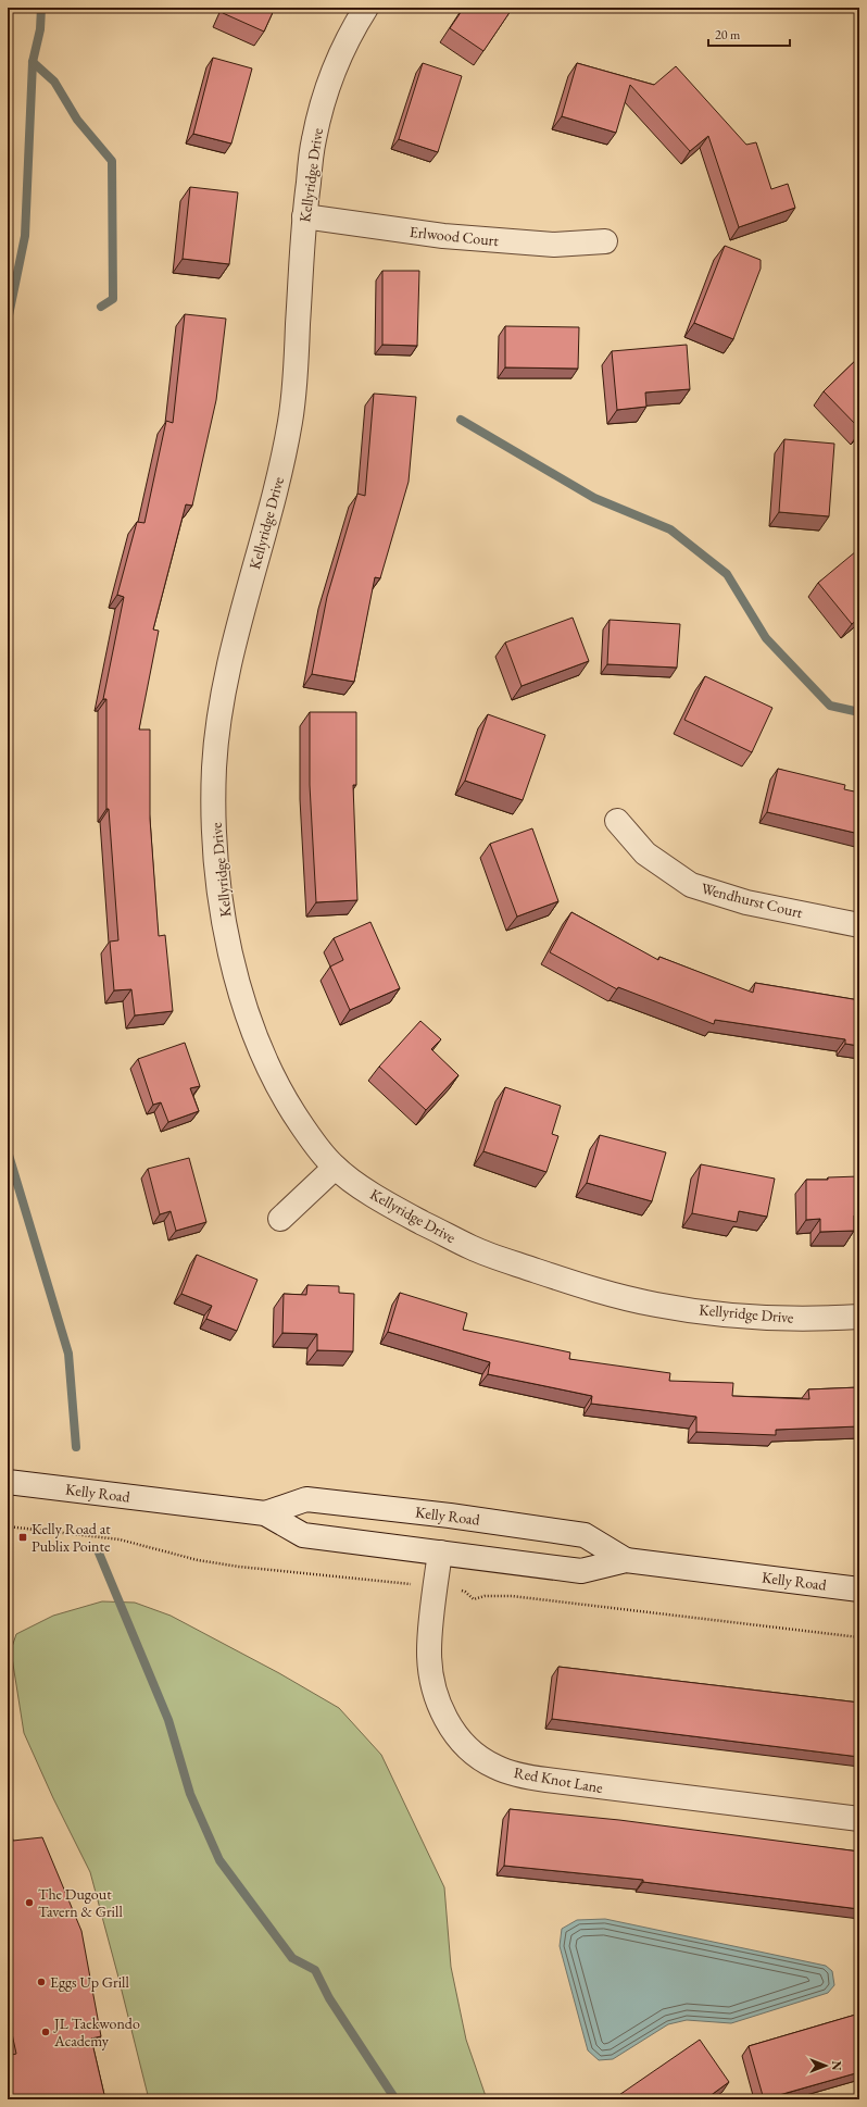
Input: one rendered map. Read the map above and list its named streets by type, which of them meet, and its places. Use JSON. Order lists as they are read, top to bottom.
{
  "streets": {
    "street": [
      "Kellyridge Drive",
      "Erlwood Court",
      "Wendhurst Court",
      "Kelly Road",
      "Red Knot Lane"
    ]
  },
  "crossings": [
    ["Kellyridge Drive", "Erlwood Court"],
    ["Kelly Road", "Red Knot Lane"]
  ],
  "places": {
    "transit": ["Kelly Road at Publix Pointe"],
    "other": ["The Dugout Tavern & Grill", "Eggs Up Grill", "JL Taekwondo Academy"]
  },
  "scale_bar": "20 m",
  "north": "right"
}
